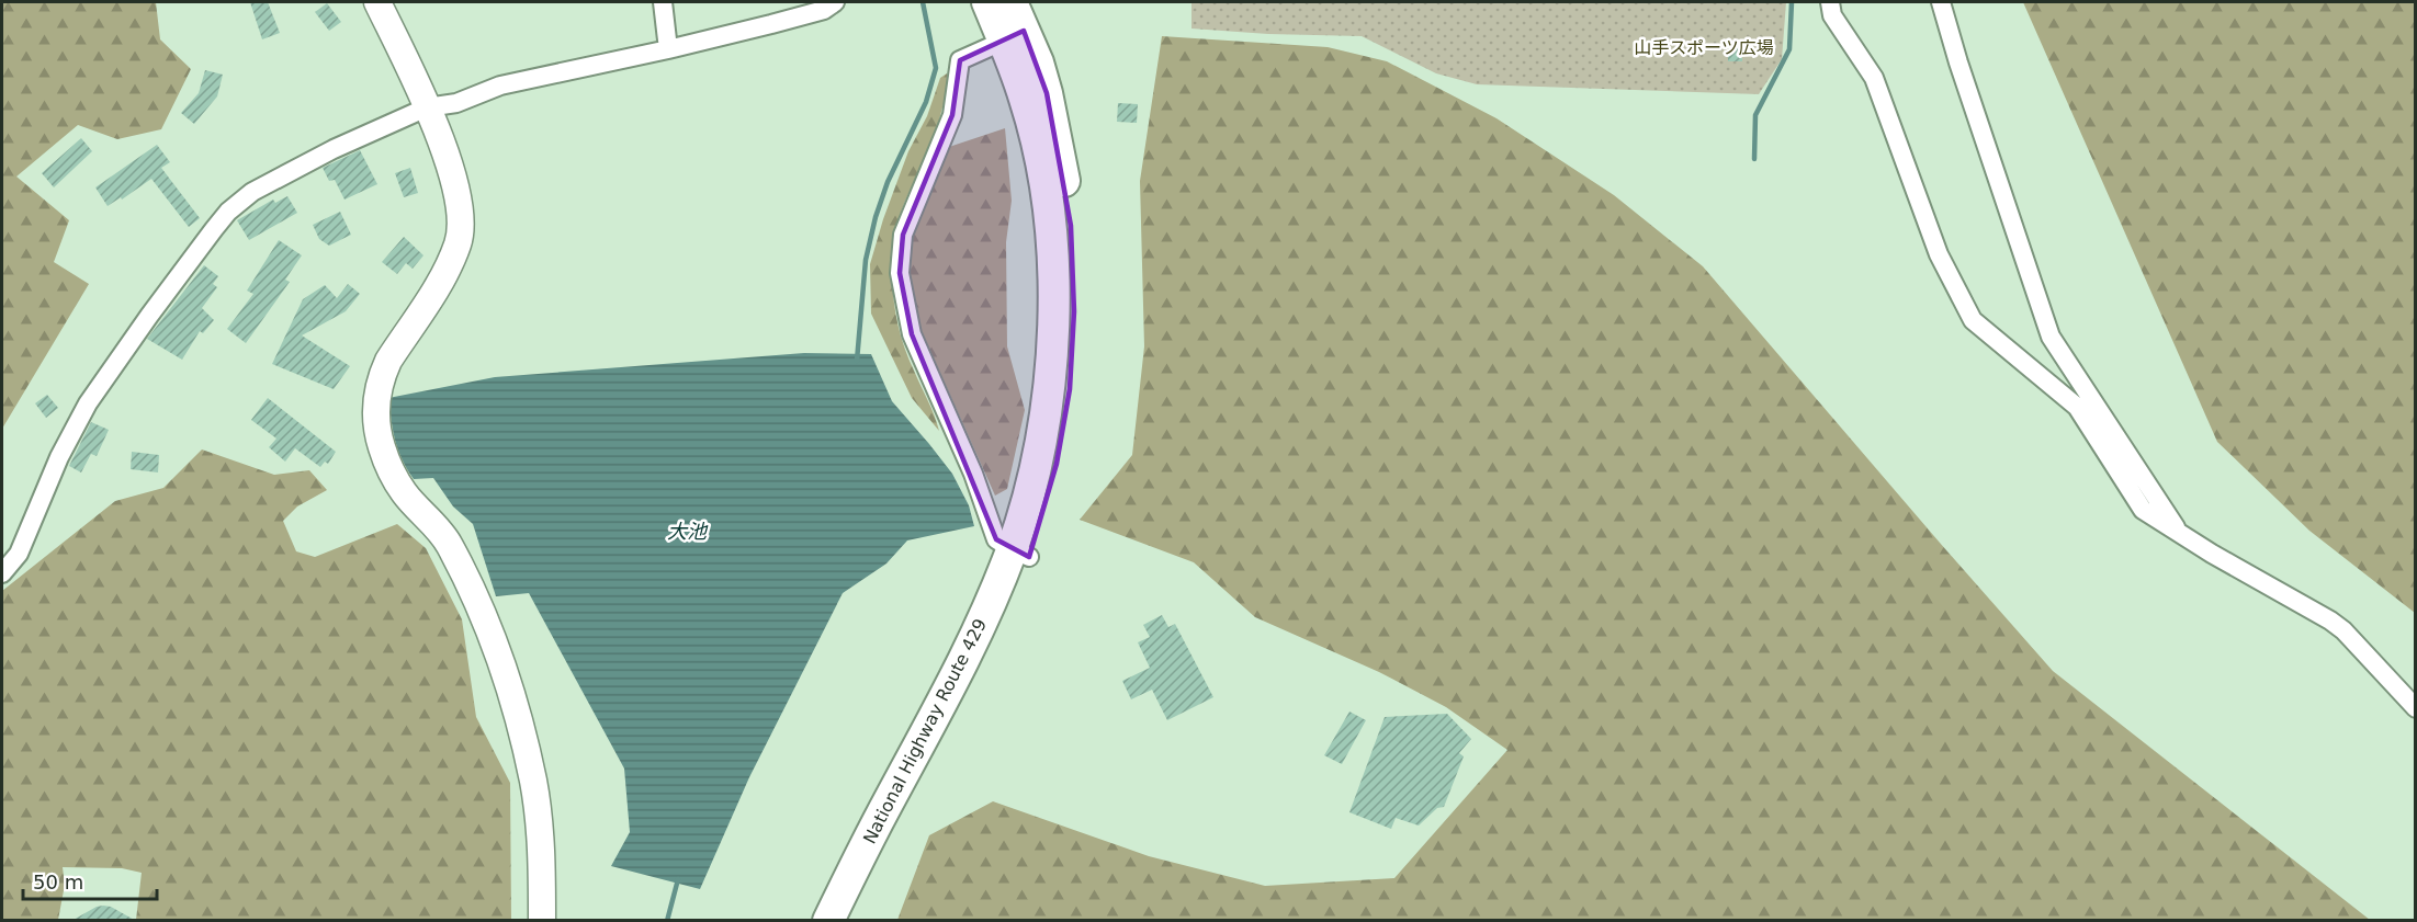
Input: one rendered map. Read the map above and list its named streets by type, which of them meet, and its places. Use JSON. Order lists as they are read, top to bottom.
{
  "streets": {
    "highway": ["National Highway Route 429"]
  },
  "water": ["大池"],
  "parks": ["山手スポーツ広場"],
  "scale_bar": "50 m"
}
